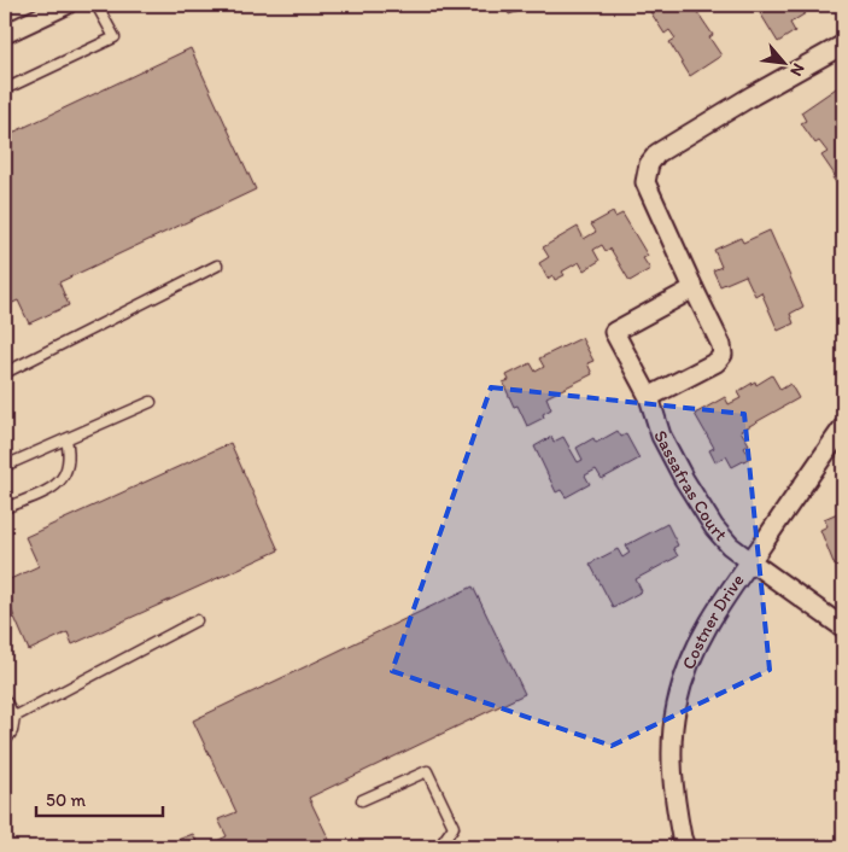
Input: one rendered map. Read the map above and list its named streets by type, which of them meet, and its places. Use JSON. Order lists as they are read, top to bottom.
{
  "streets": {
    "street": ["Sassafras Court", "Costner Drive"]
  },
  "crossings": [
    ["Sassafras Court", "Costner Drive"]
  ],
  "scale_bar": "50 m",
  "north": "bottom right"
}
